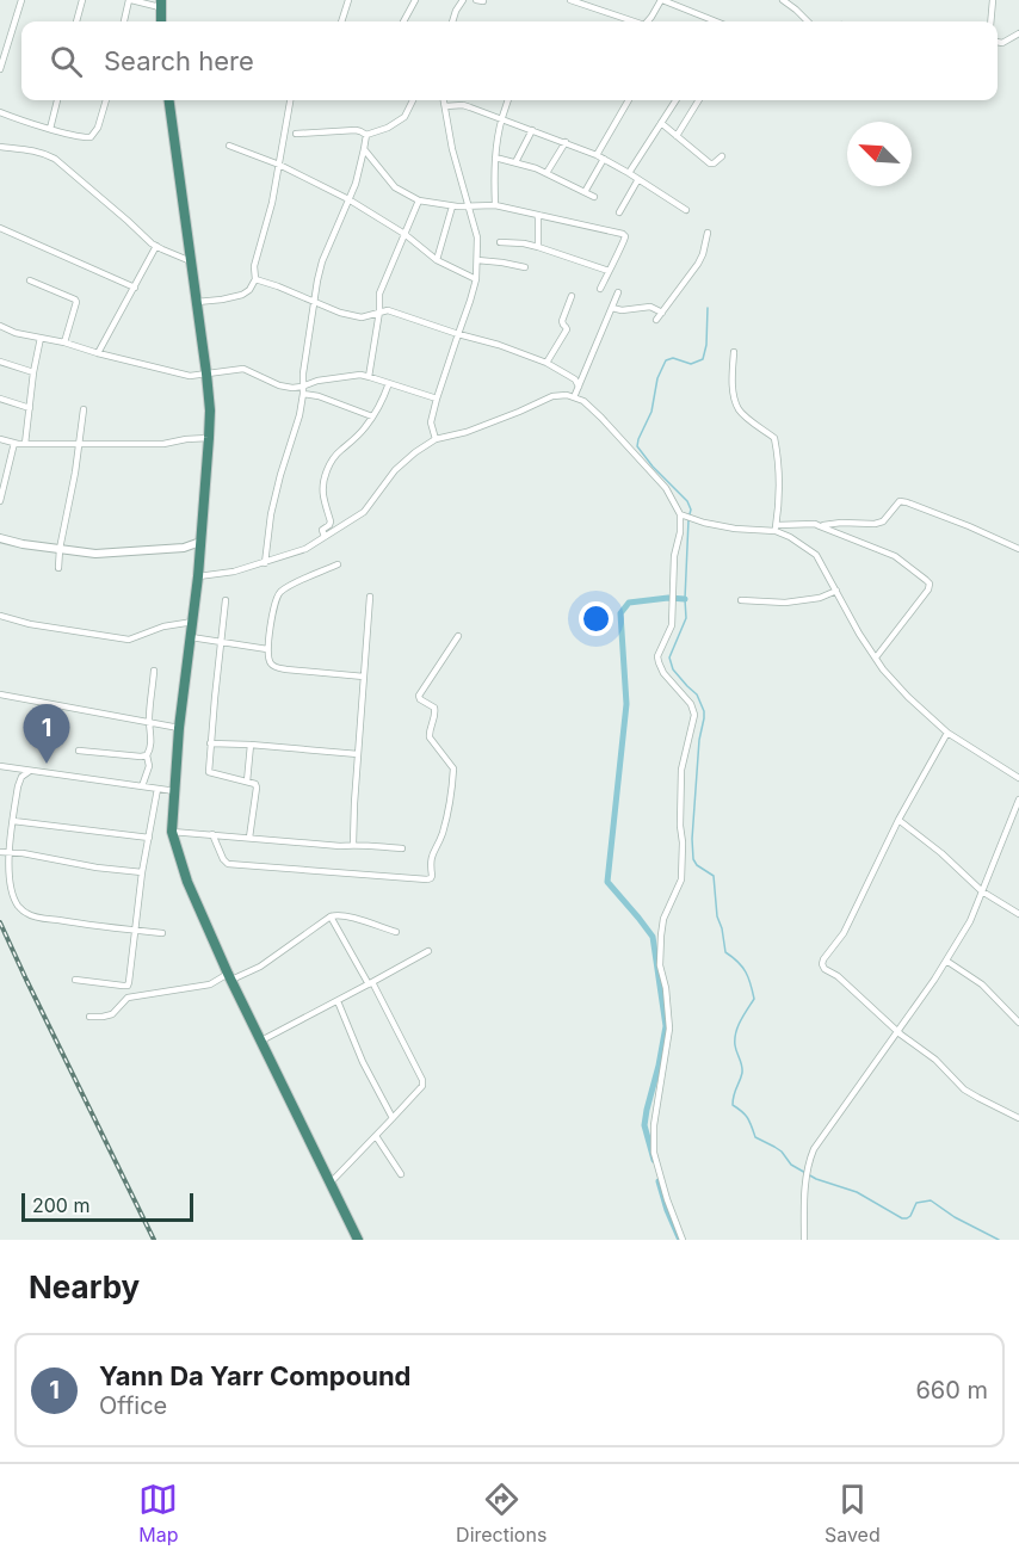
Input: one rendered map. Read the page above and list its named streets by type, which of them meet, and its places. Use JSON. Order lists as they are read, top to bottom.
{
  "scale_bar": "200 m",
  "north": "top left",
  "page": {
    "search": "Search here",
    "pins": "1",
    "scale": "200 m",
    "heading": "Nearby",
    "list": [
      {
        "mark": "1",
        "name": "Yann Da Yarr Compound",
        "note": "Office",
        "value": "660 m"
      }
    ],
    "nav": ["Map", "Directions", "Saved"]
  }
}
